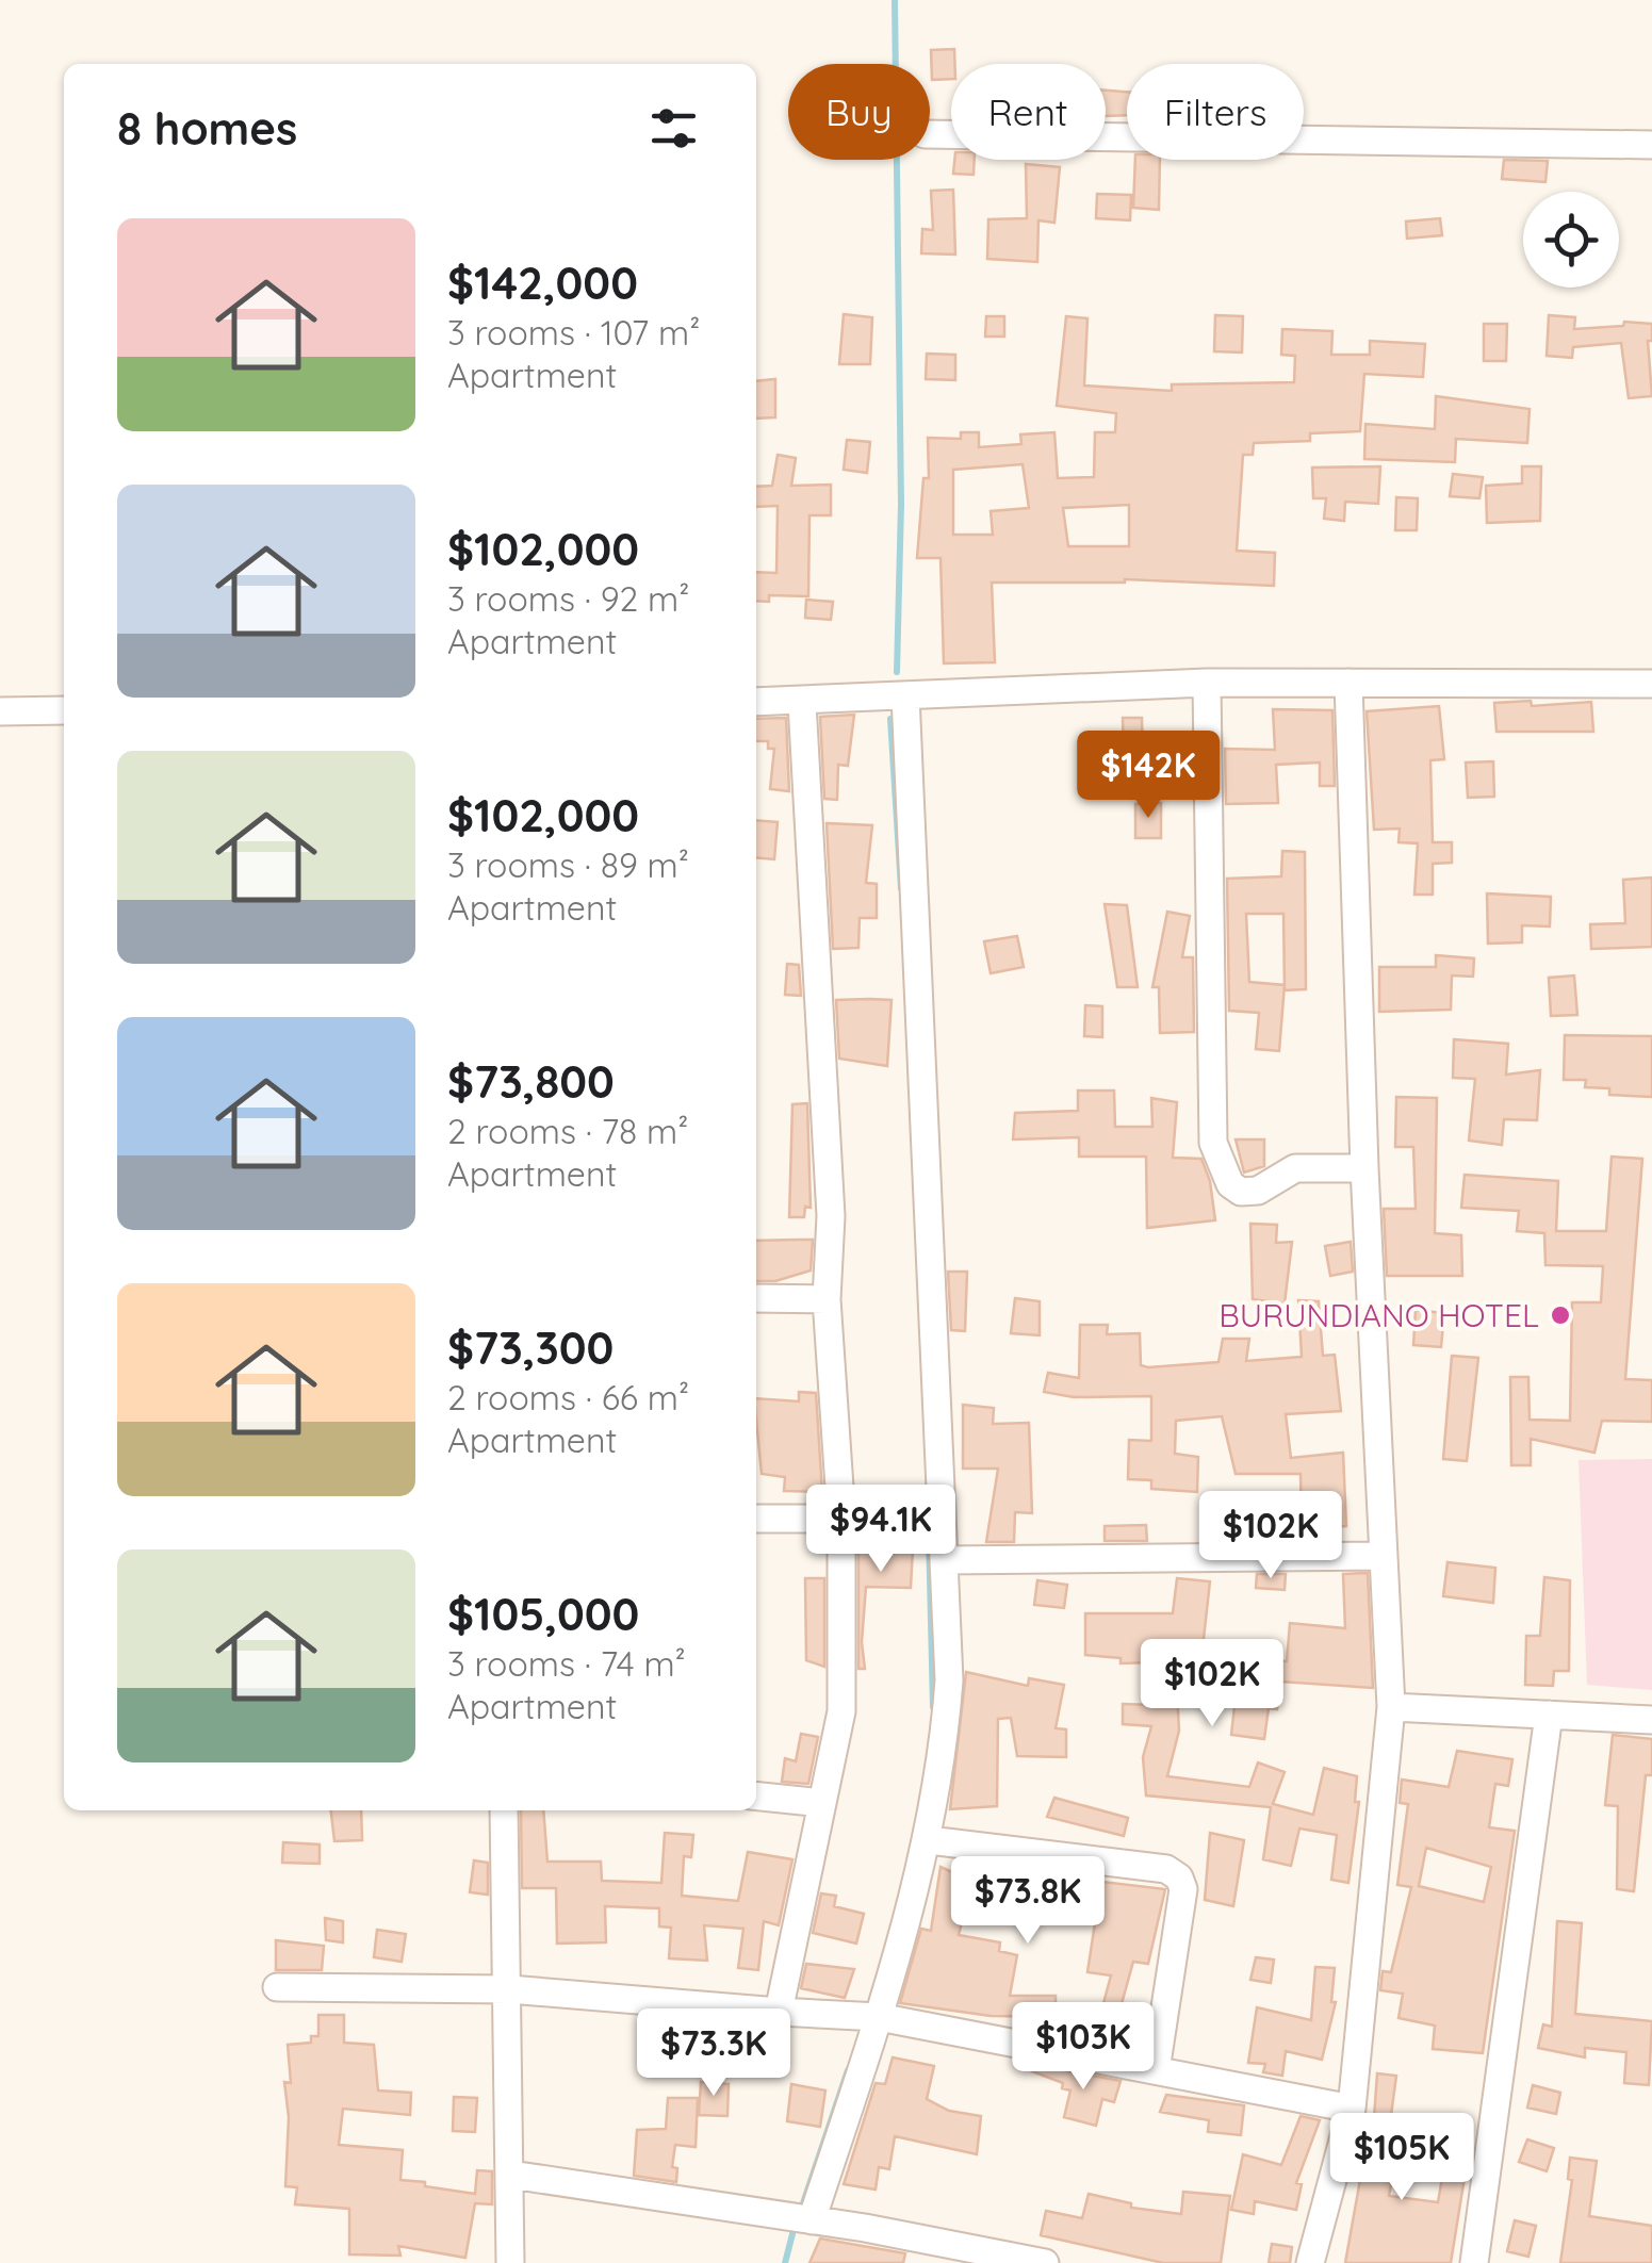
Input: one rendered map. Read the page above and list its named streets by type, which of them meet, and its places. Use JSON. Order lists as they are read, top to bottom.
{
  "places": ["BURUNDIANO HOTEL"],
  "page": {
    "chip": ["Buy", "Rent", "Filters"],
    "heading": "8 homes",
    "list": [
      {
        "name": "$142,000",
        "note": "3 rooms · 107 m² · Apartment"
      },
      {
        "name": "$102,000",
        "note": "3 rooms · 92 m² · Apartment"
      },
      {
        "name": "$102,000",
        "note": "3 rooms · 89 m² · Apartment"
      },
      {
        "name": "$73,800",
        "note": "2 rooms · 78 m² · Apartment"
      },
      {
        "name": "$73,300",
        "note": "2 rooms · 66 m² · Apartment"
      },
      {
        "name": "$105,000",
        "note": "3 rooms · 74 m² · Apartment"
      }
    ],
    "price": [
      "$142K",
      "$94.1K",
      "$102K",
      "$102K",
      "$73.8K",
      "$103K",
      "$73.3K",
      "$105K"
    ]
  }
}
